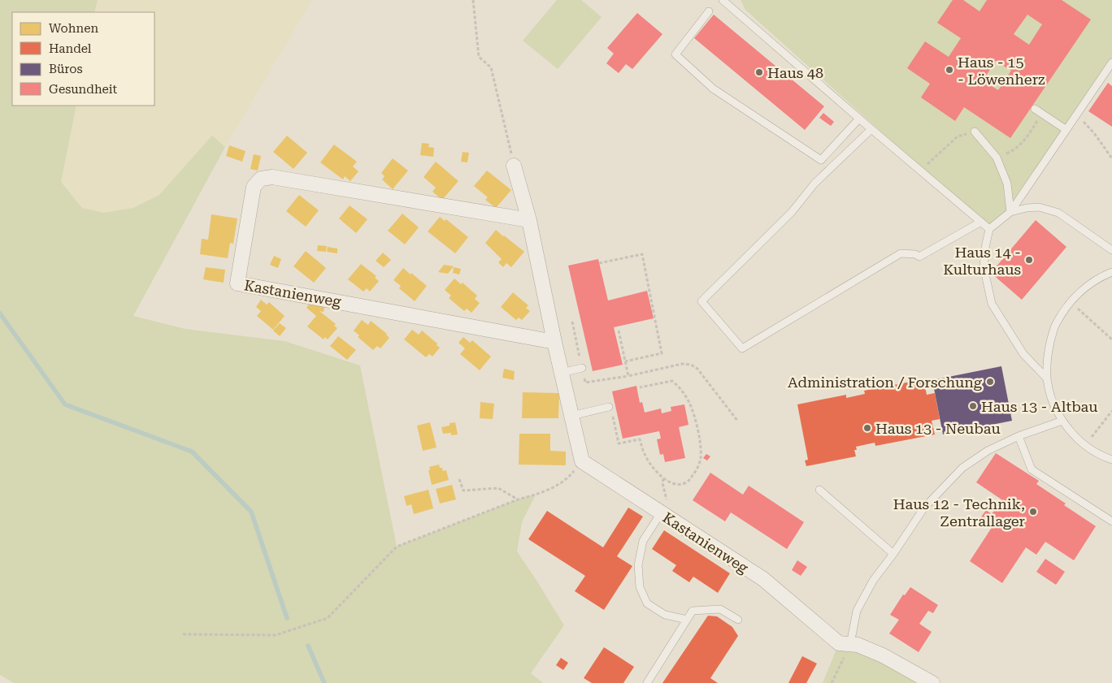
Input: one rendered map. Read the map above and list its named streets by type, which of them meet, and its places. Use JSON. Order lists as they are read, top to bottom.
{
  "streets": {
    "street": ["Kastanienweg"]
  },
  "places": [
    "Haus - 15 - Löwenherz",
    "Haus 48",
    "Haus 14 - Kulturhaus",
    "Administration / Forschung",
    "Haus 13 - Altbau",
    "Haus 13 - Neubau",
    "Haus 12 - Technik, Zentrallager"
  ],
  "legend": [
    "Wohnen",
    "Handel",
    "Büros",
    "Gesundheit"
  ]
}
